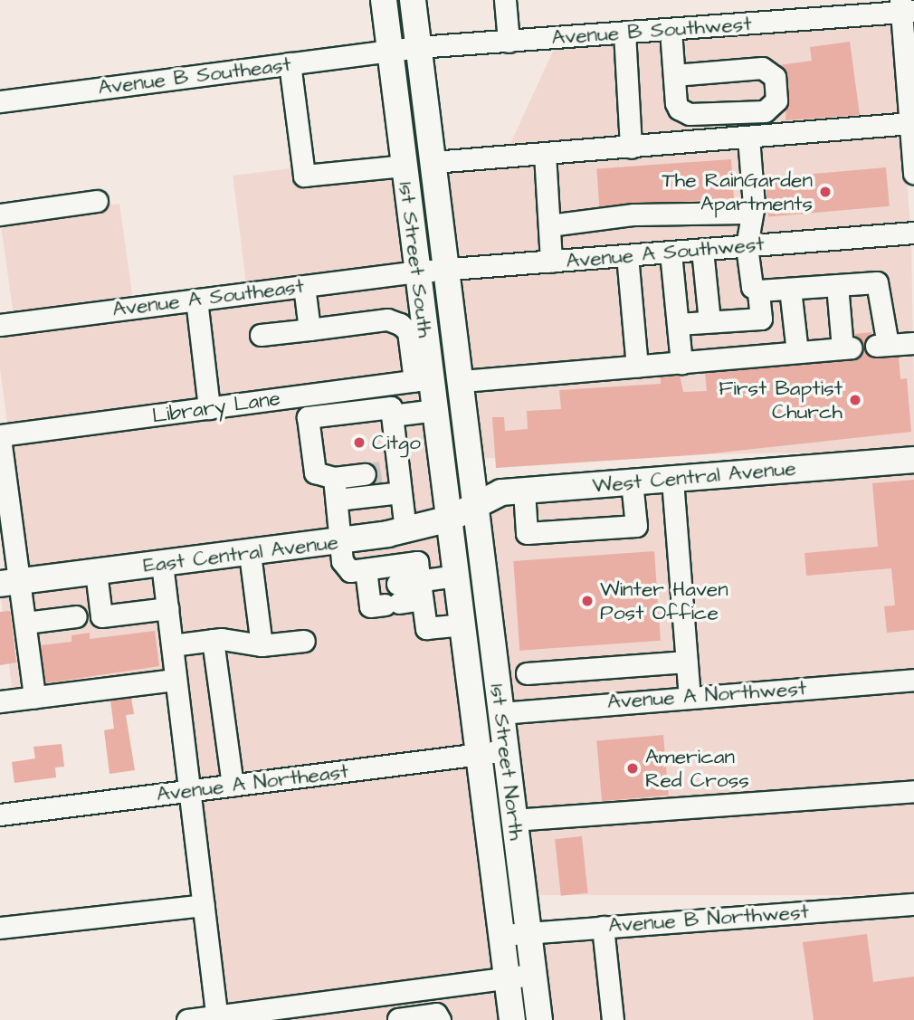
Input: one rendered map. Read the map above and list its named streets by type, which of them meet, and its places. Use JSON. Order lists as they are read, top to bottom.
{
  "streets": {
    "main road": [
      "1st Street South",
      "West Central Avenue",
      "East Central Avenue",
      "1st Street North"
    ],
    "street": [
      "Avenue B Southwest",
      "Avenue B Southeast",
      "Avenue A Southwest",
      "Avenue A Southeast",
      "Library Lane",
      "Avenue A Northwest",
      "Avenue A Northeast",
      "Avenue B Northwest"
    ]
  },
  "crossings": [
    ["Avenue B Southwest", "Avenue B Southeast"],
    ["Avenue B Southwest", "1st Street South"],
    ["Avenue B Southeast", "1st Street South"],
    ["Avenue A Southwest", "1st Street South"],
    ["Avenue A Southwest", "Avenue A Southeast"],
    ["1st Street South", "Avenue A Southeast"],
    ["1st Street South", "Library Lane"],
    ["1st Street South", "West Central Avenue"],
    ["1st Street South", "East Central Avenue"],
    ["1st Street South", "1st Street North"],
    ["West Central Avenue", "East Central Avenue"],
    ["West Central Avenue", "1st Street North"],
    ["East Central Avenue", "1st Street North"],
    ["Avenue A Northwest", "1st Street North"],
    ["1st Street North", "Avenue A Northeast"],
    ["1st Street North", "Avenue B Northwest"]
  ],
  "places": [
    "The RainGarden Apartments",
    "First Baptist Church",
    "Citgo",
    "Winter Haven Post Office",
    "American Red Cross"
  ]
}
